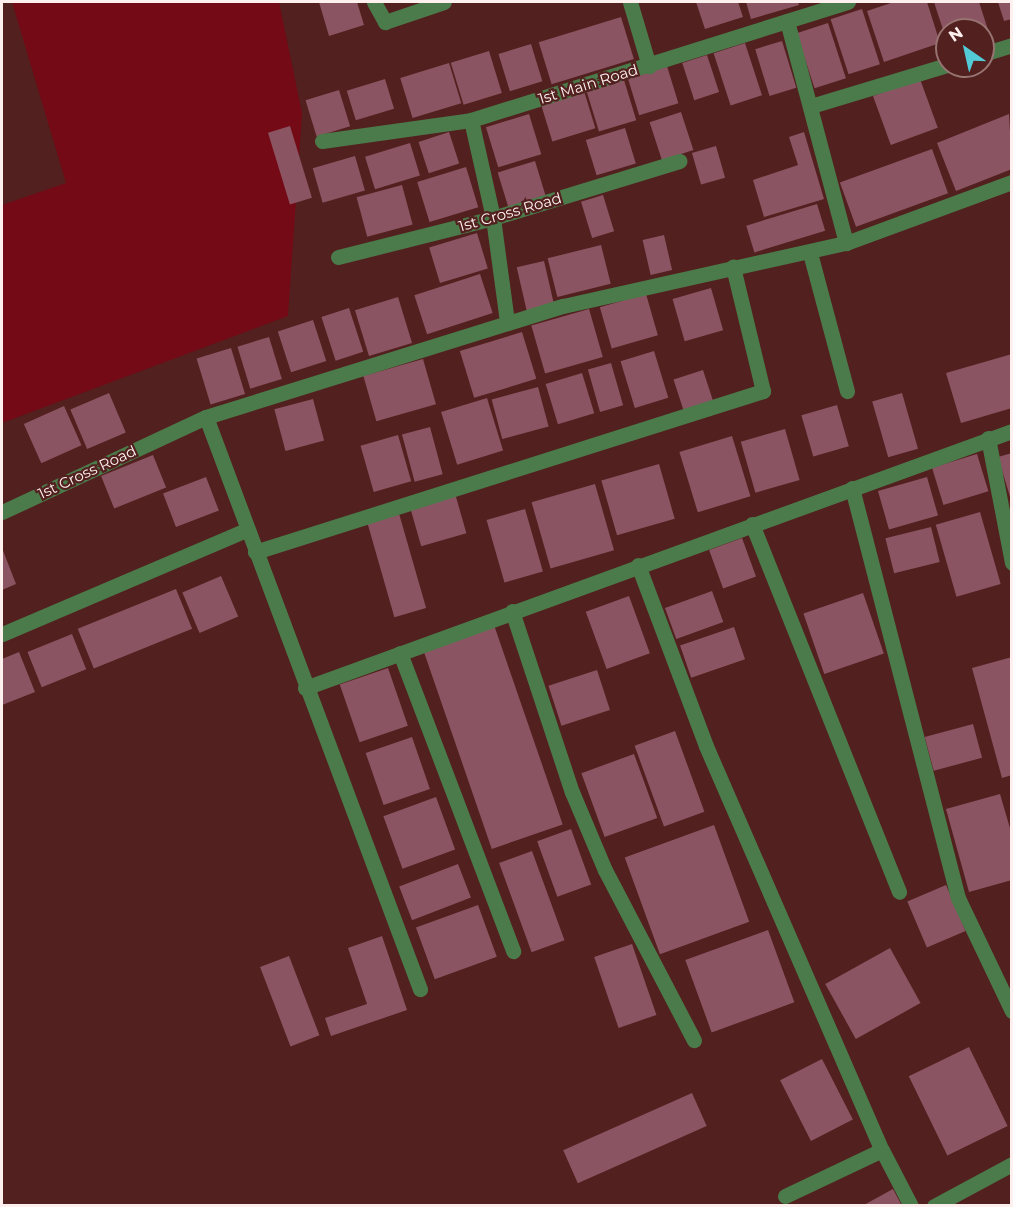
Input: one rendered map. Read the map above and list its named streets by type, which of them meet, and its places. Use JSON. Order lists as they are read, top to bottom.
{
  "streets": {
    "street": ["1st Main Road", "1st Cross Road"]
  },
  "north": "top left"
}
